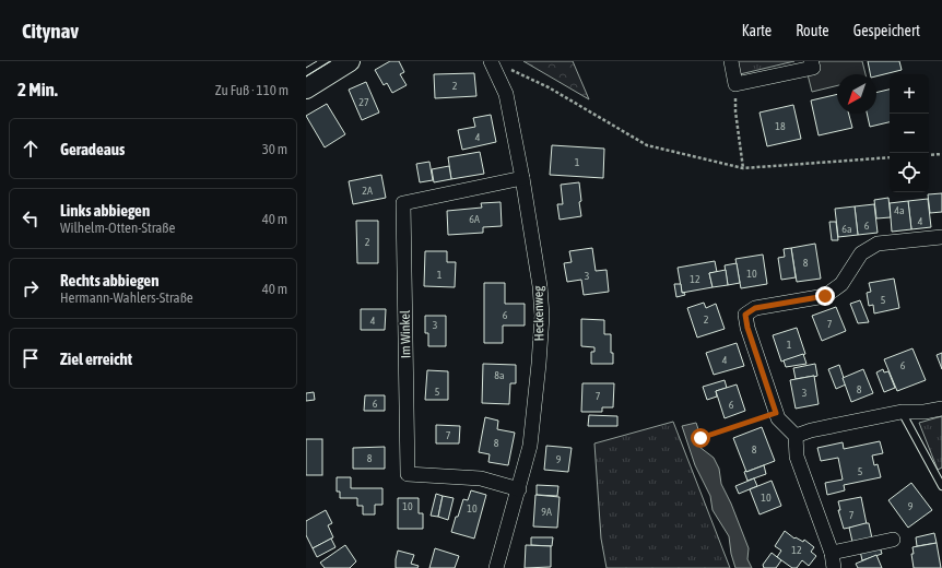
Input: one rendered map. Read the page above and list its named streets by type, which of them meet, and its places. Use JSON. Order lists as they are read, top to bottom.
{
  "streets": {
    "street": ["Heckenweg", "Im Winkel"]
  },
  "crossings": [
    ["Heckenweg", "Im Winkel"]
  ],
  "house_numbers": [
    "2",
    "27",
    "18",
    "4",
    "1",
    "2A",
    "4a",
    "6A",
    "4",
    "6",
    "6a",
    "2",
    "8",
    "10",
    "1",
    "3",
    "12",
    "5",
    "6",
    "2",
    "4",
    "7",
    "3",
    "1",
    "4",
    "6",
    "8a",
    "8",
    "5",
    "3",
    "7",
    "6",
    "6",
    "7",
    "8",
    "8",
    "8",
    "9",
    "5",
    "10",
    "10",
    "9",
    "10",
    "9A",
    "7",
    "12"
  ],
  "north": "bottom left",
  "page": {
    "header": "Citynav",
    "nav": ["Karte", "Route", "Gespeichert"],
    "heading": ["2 Min.", "Zu Fuß · 110 m"],
    "map_buttons": ["+", "−"],
    "list": [
      ["Geradeaus", "30 m"],
      ["Links abbiegen", "Wilhelm-Otten-Straße", "40 m"],
      ["Rechts abbiegen", "Hermann-Wahlers-Straße", "40 m"],
      "Ziel erreicht"
    ]
  }
}
